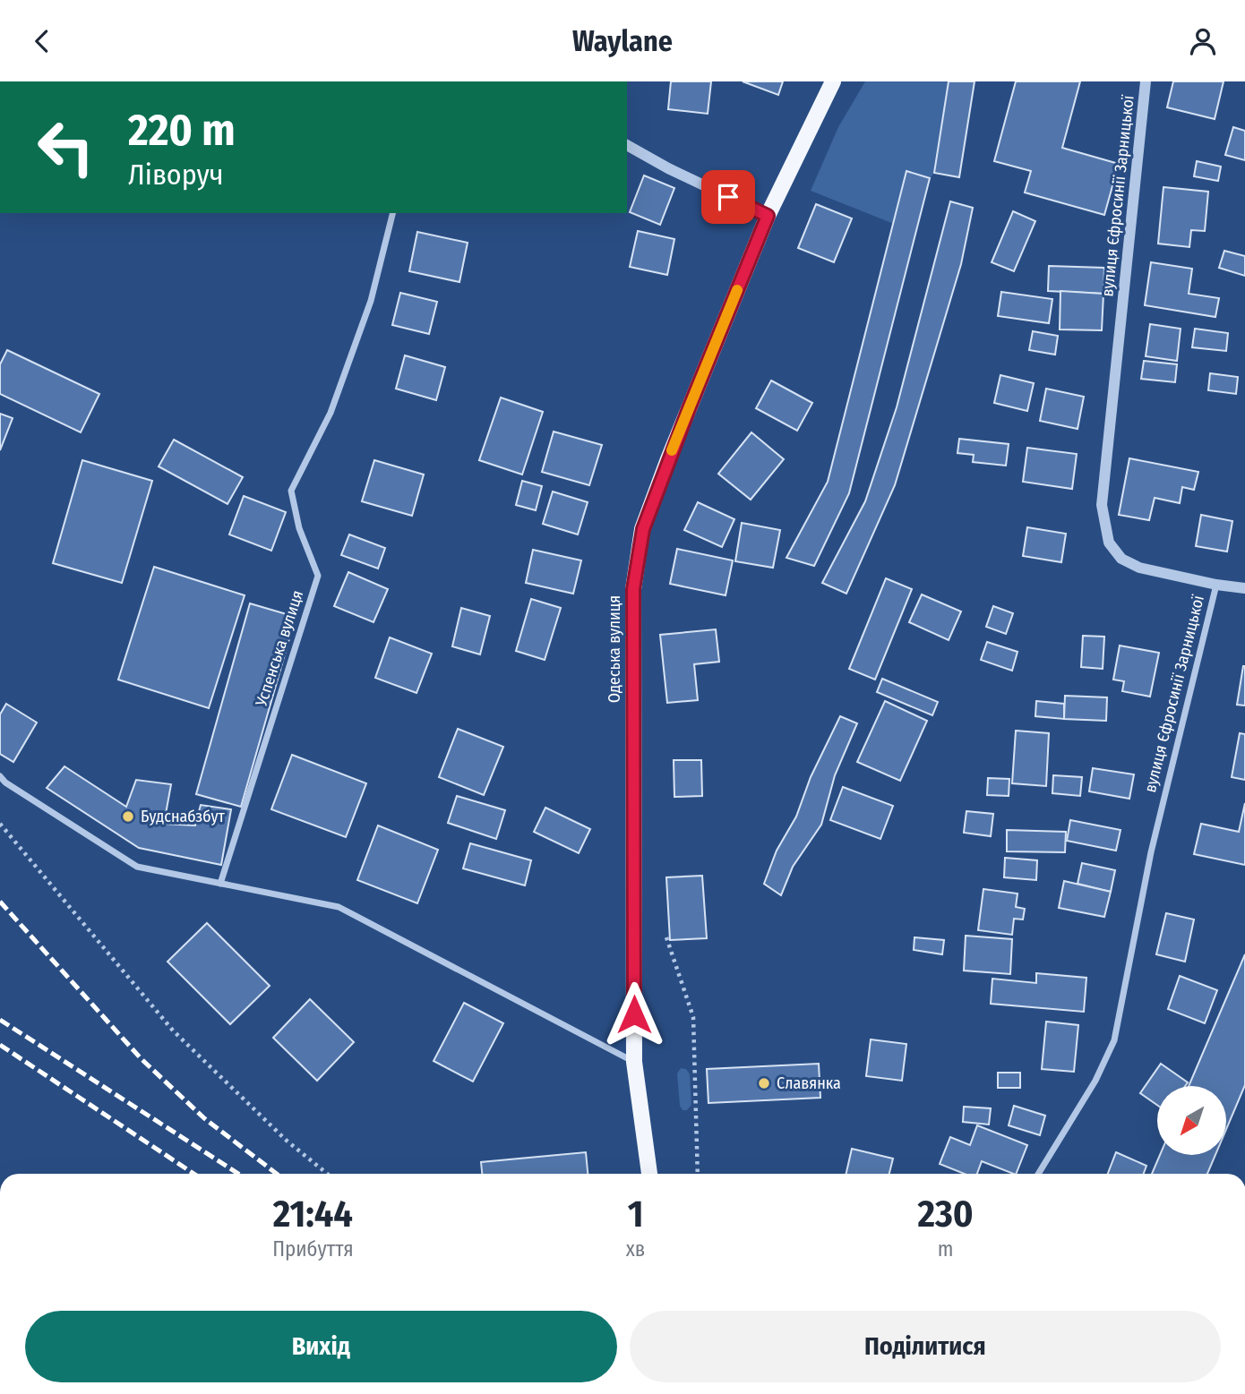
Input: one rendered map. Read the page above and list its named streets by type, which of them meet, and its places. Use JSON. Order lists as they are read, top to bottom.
{
  "streets": {
    "main road": ["Одеська вулиця"],
    "street": ["вулиця Єфросинії Зарницької", "Успенська вулиця"]
  },
  "places": ["Будснабзбут", "Славянка"],
  "north": "bottom left",
  "page": {
    "header": "Waylane",
    "turn": ["220 m", "Ліворуч"],
    "eta": [
      "21:44",
      "Прибуття",
      "1",
      "хв",
      "230",
      "m"
    ],
    "buttons": ["Вихід", "Поділитися"]
  }
}
